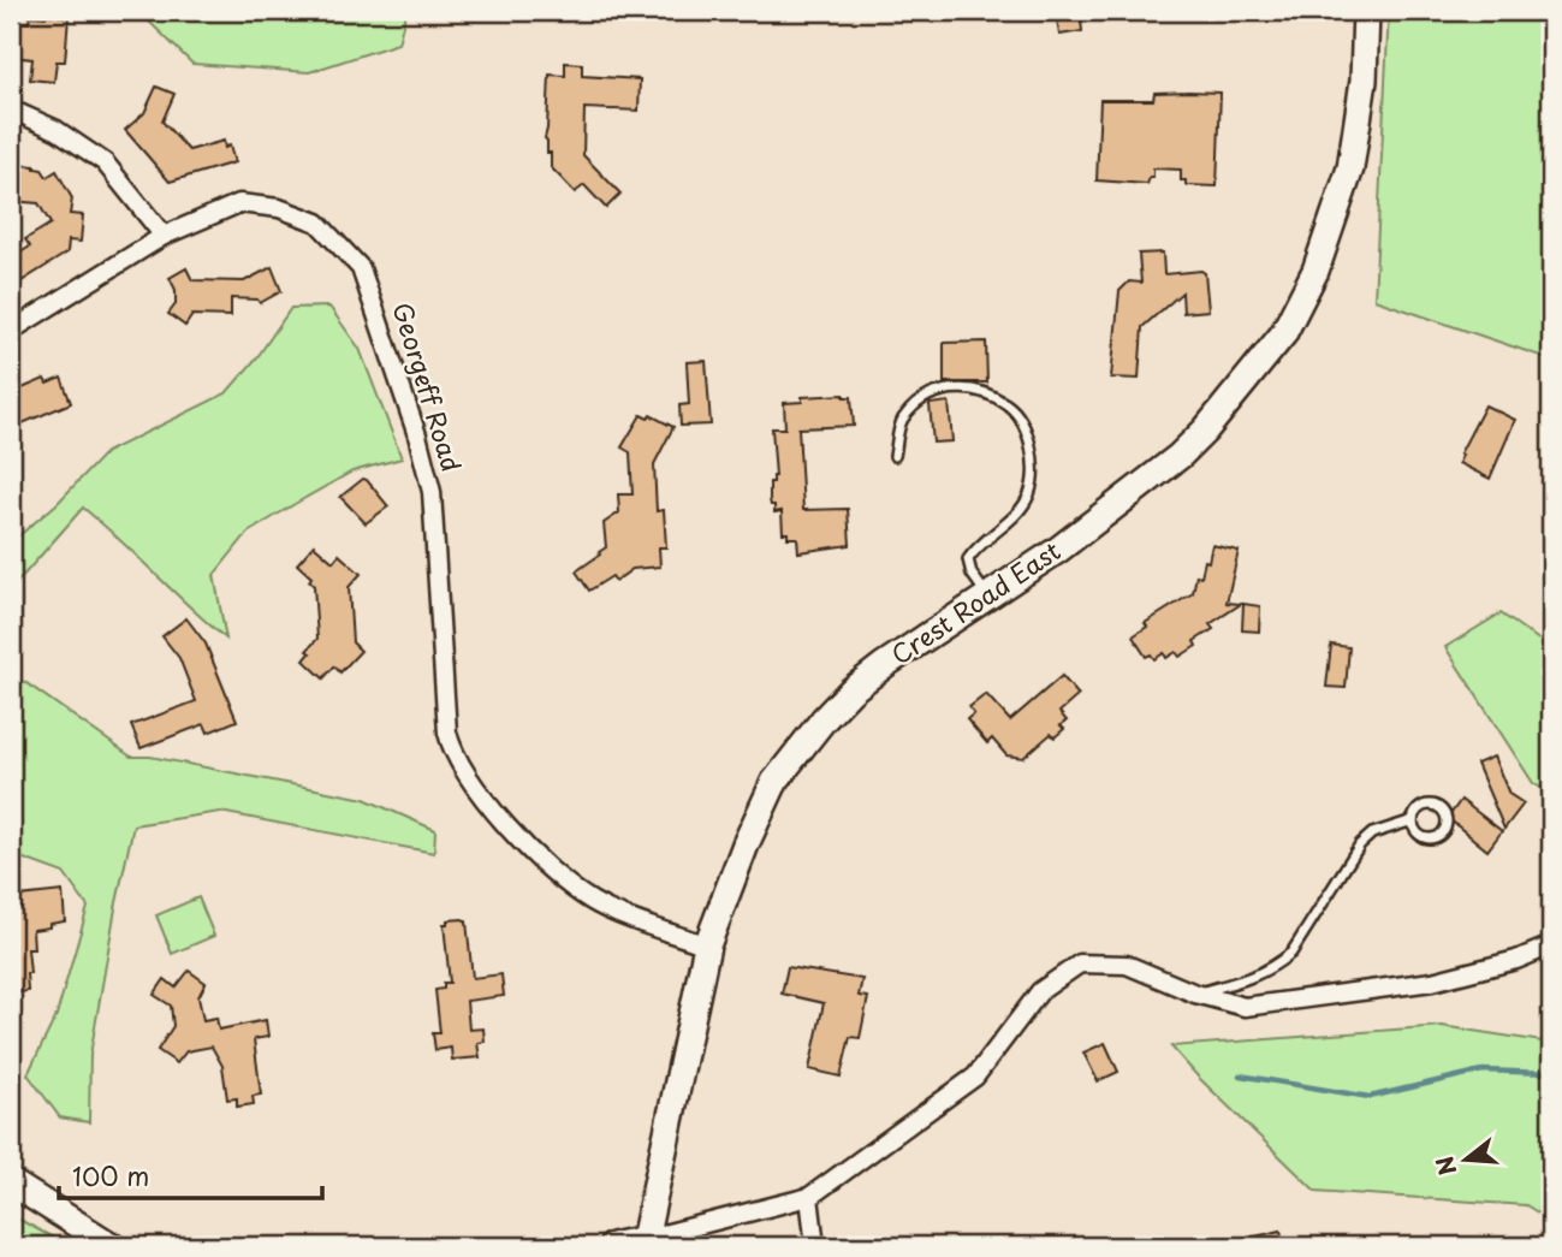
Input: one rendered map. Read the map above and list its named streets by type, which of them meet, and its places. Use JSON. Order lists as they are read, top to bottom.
{
  "streets": {
    "street": ["Georgeff Road", "Crest Road East"]
  },
  "crossings": [
    ["Georgeff Road", "Crest Road East"]
  ],
  "scale_bar": "100 m",
  "north": "left"
}
